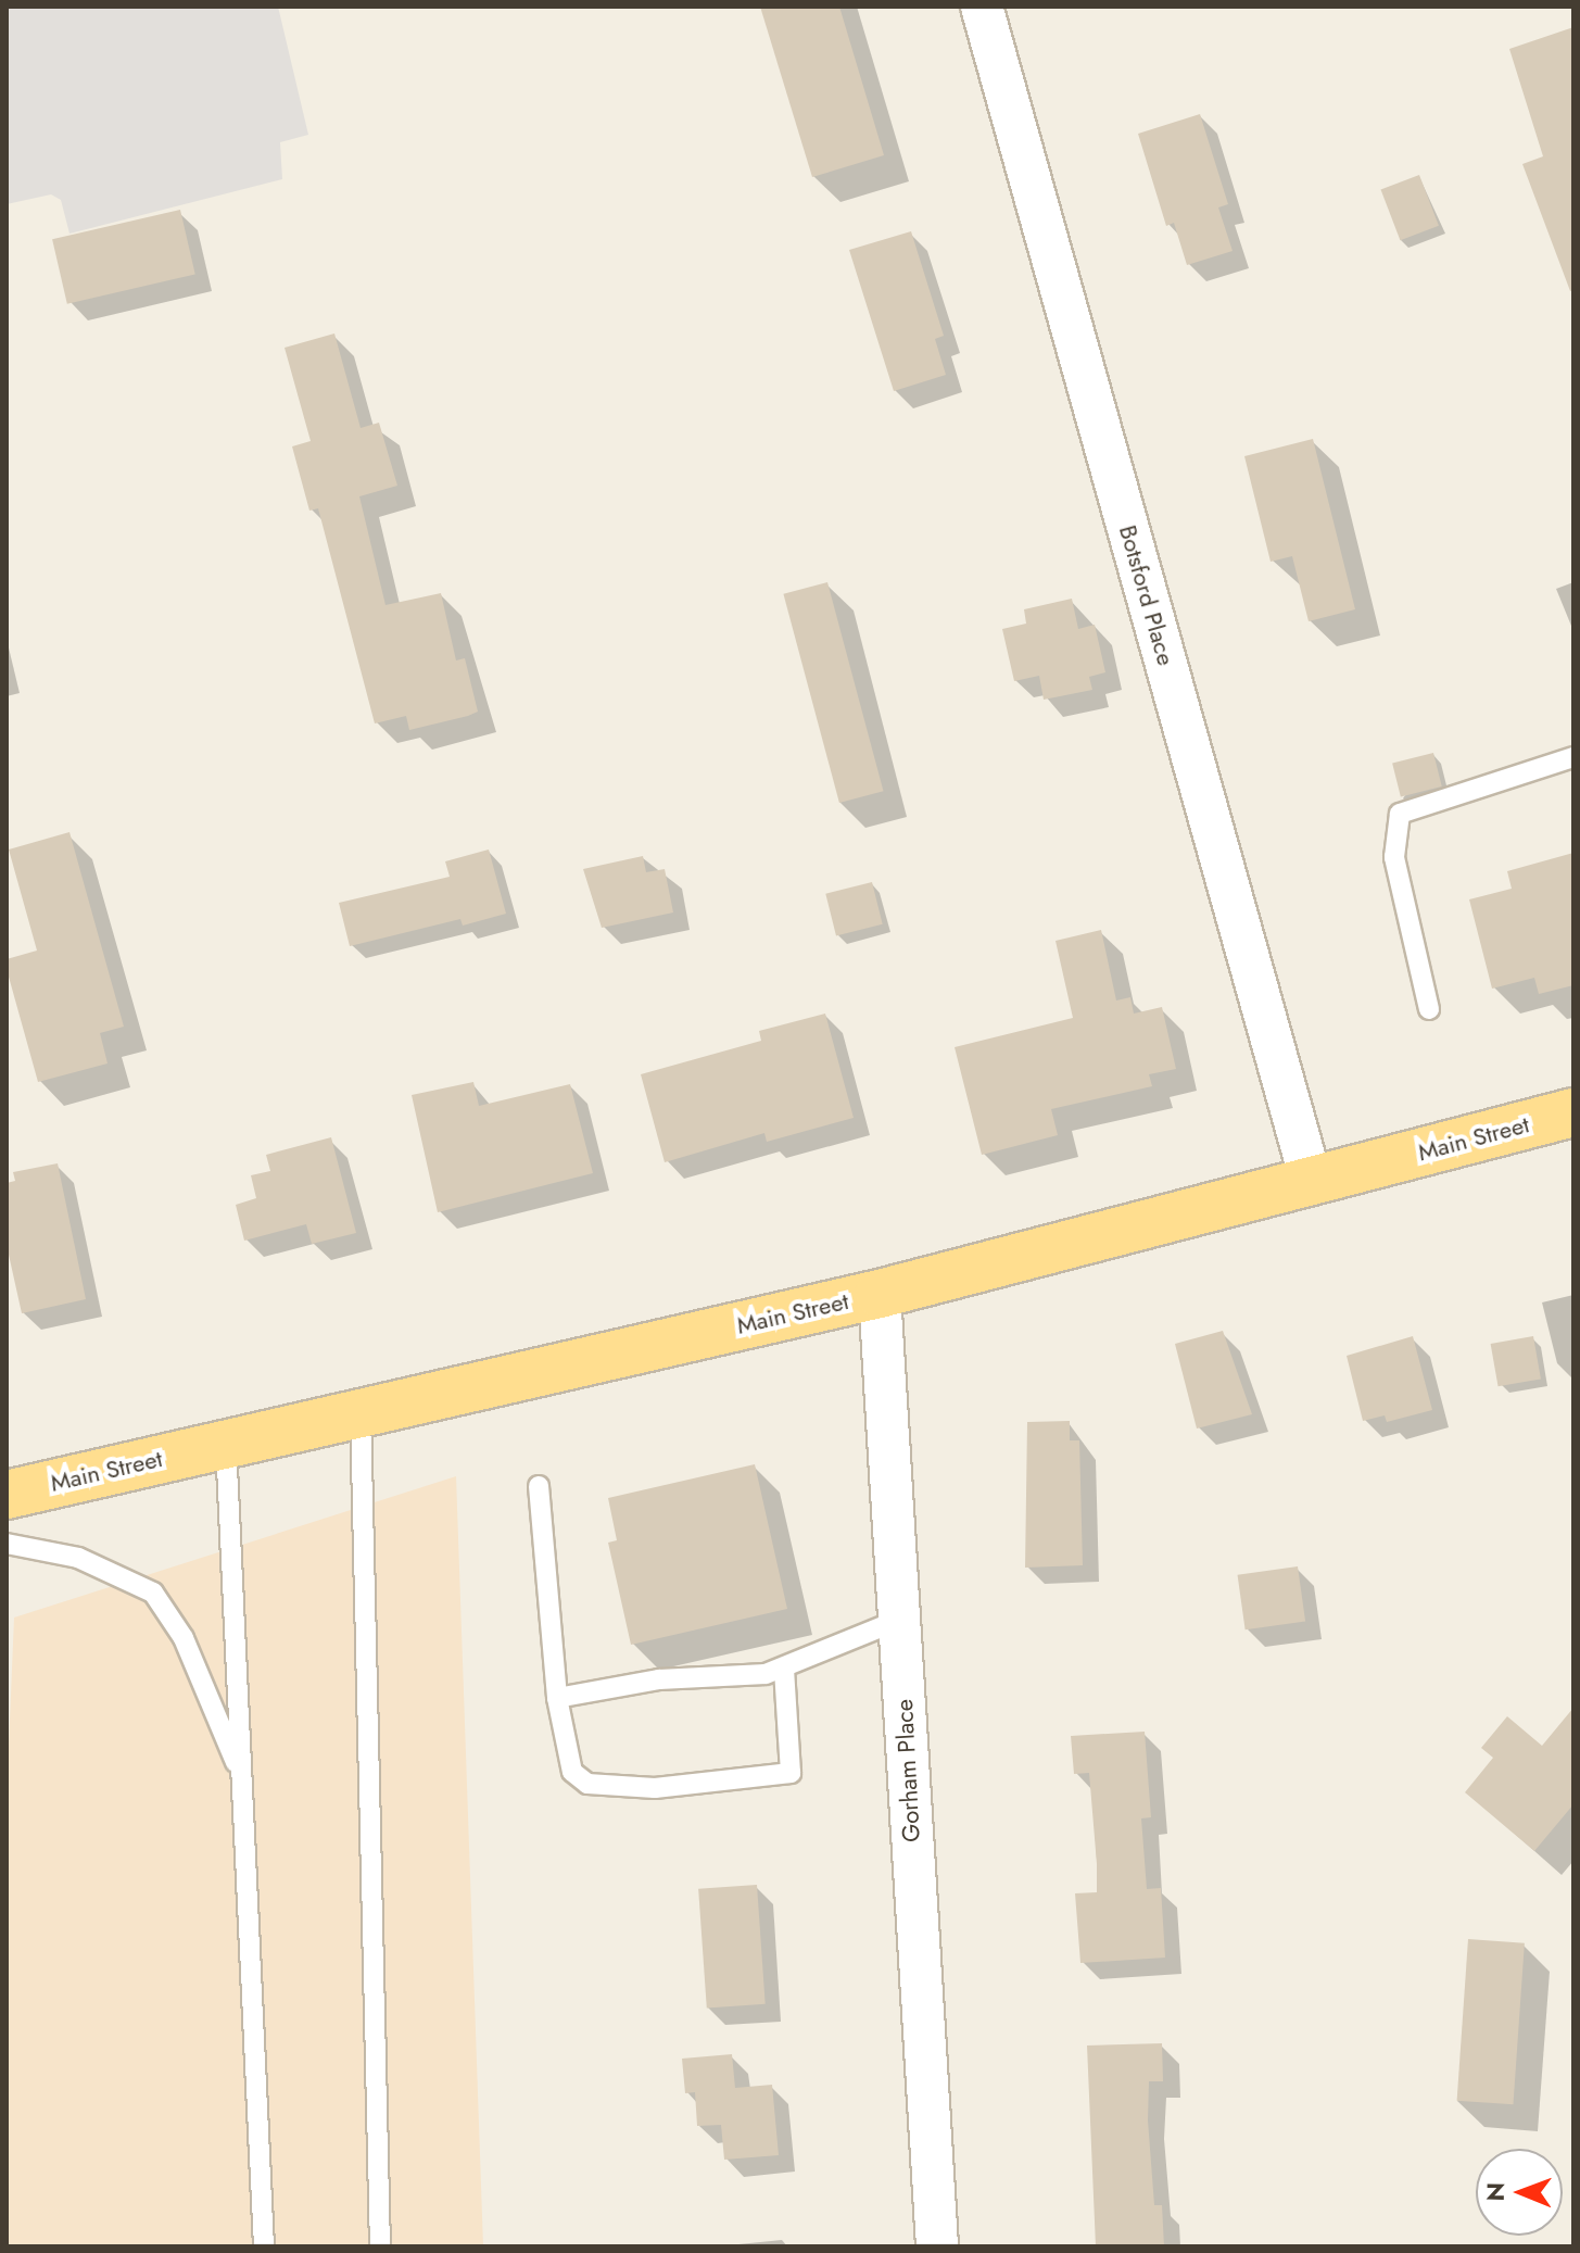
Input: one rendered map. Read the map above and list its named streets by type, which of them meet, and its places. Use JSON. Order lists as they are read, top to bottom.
{
  "streets": {
    "main road": ["Main Street"],
    "street": ["Botsford Place", "Gorham Place"]
  },
  "crossings": [
    ["Botsford Place", "Main Street"],
    ["Main Street", "Gorham Place"]
  ],
  "north": "left"
}
